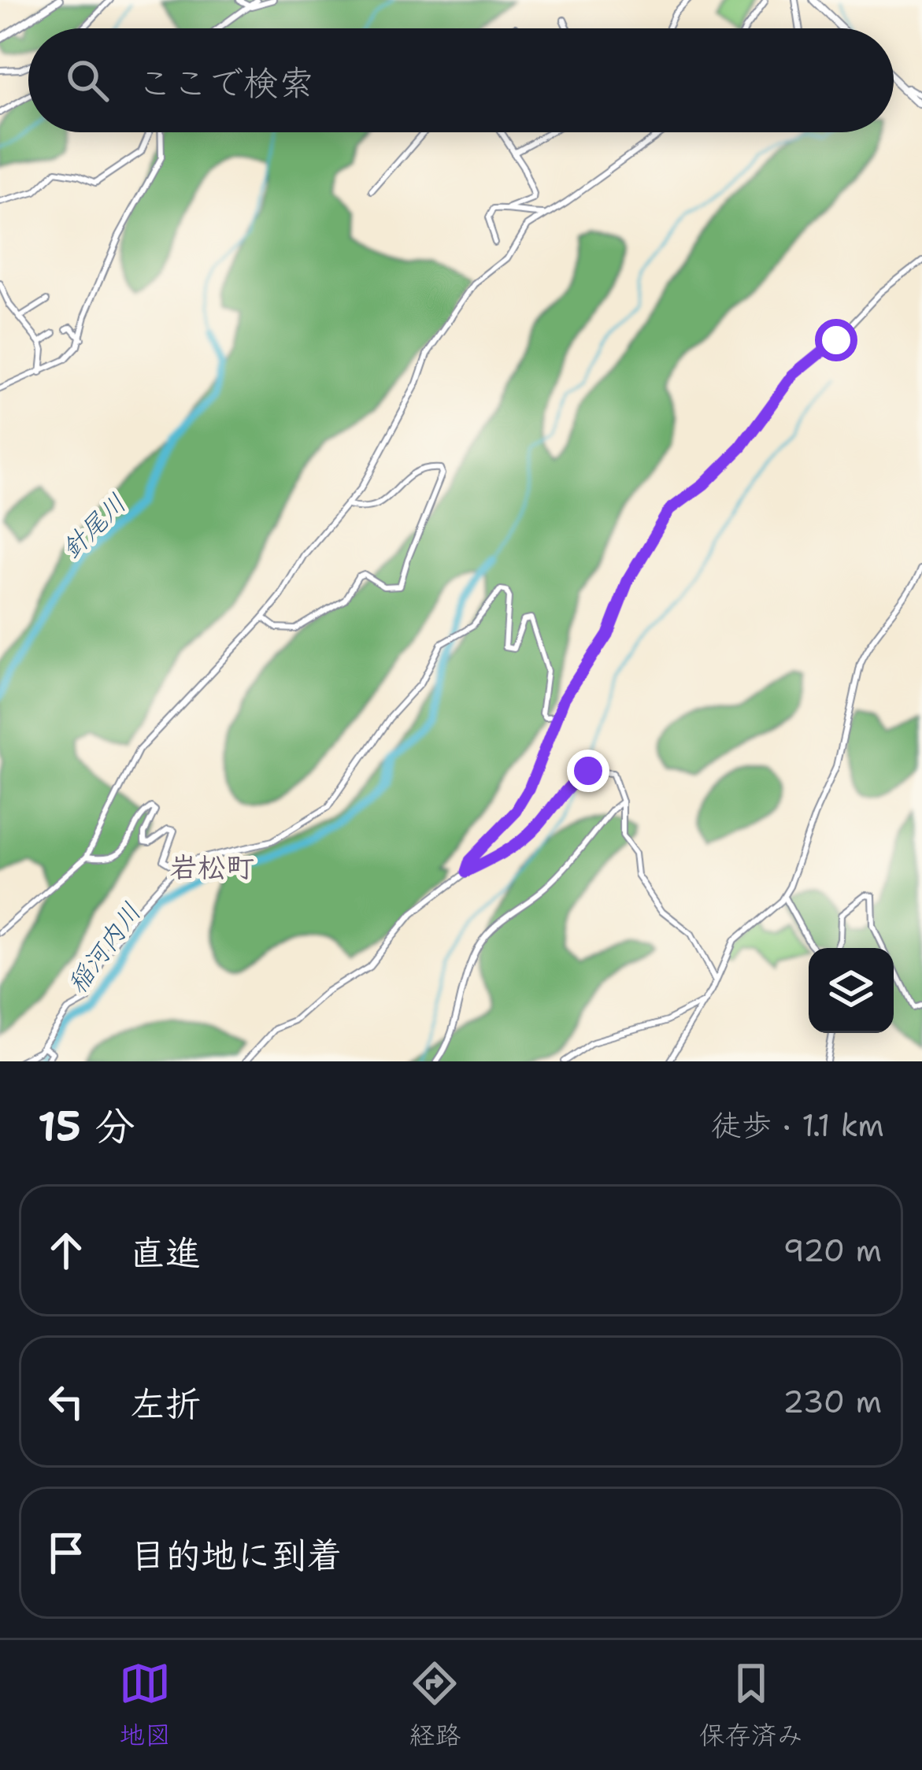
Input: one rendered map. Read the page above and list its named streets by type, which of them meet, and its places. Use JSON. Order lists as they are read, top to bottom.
{
  "districts": ["岩松町"],
  "water": ["針尾川", "稲河内川"],
  "page": {
    "search": "ここで検索",
    "heading": ["15 分", "徒歩 · 1.1 km"],
    "list": [
      ["直進", "920 m"],
      ["左折", "230 m"],
      "目的地に到着"
    ],
    "nav": ["地図", "経路", "保存済み"]
  }
}
